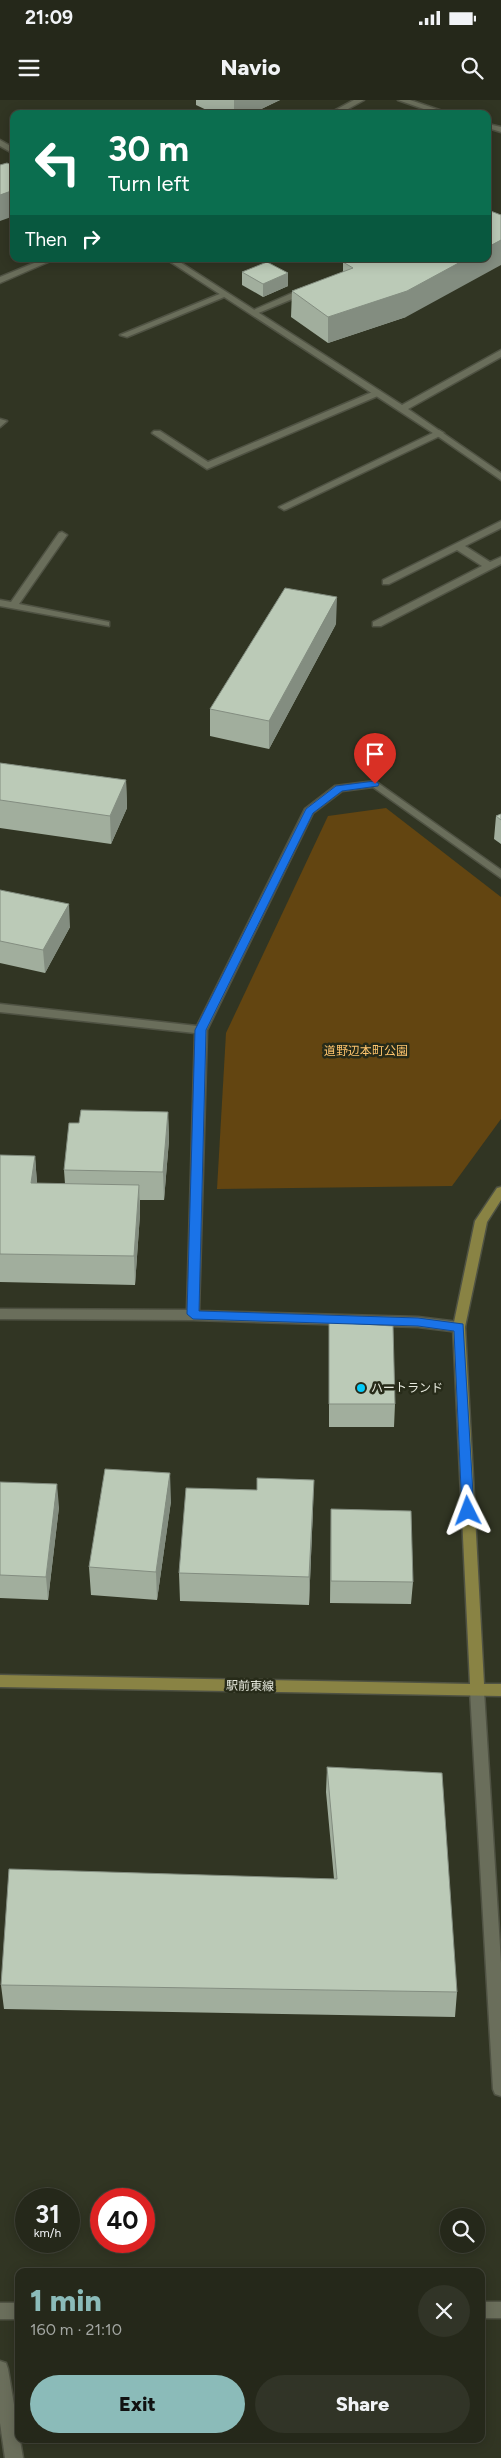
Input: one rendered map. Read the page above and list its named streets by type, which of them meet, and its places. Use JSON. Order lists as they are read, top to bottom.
{
  "streets": {
    "street": ["駅前東線"]
  },
  "parks": ["道野辺本町公園"],
  "places": ["ハートランド"],
  "page": {
    "status": "21:09",
    "header": "Navio",
    "turn": ["30 m", "Turn left"],
    "then": "Then",
    "speed": "31 km/h",
    "limit": "40",
    "heading": ["1 min", "160 m · 21:10"],
    "buttons": ["Exit", "Share"]
  }
}
